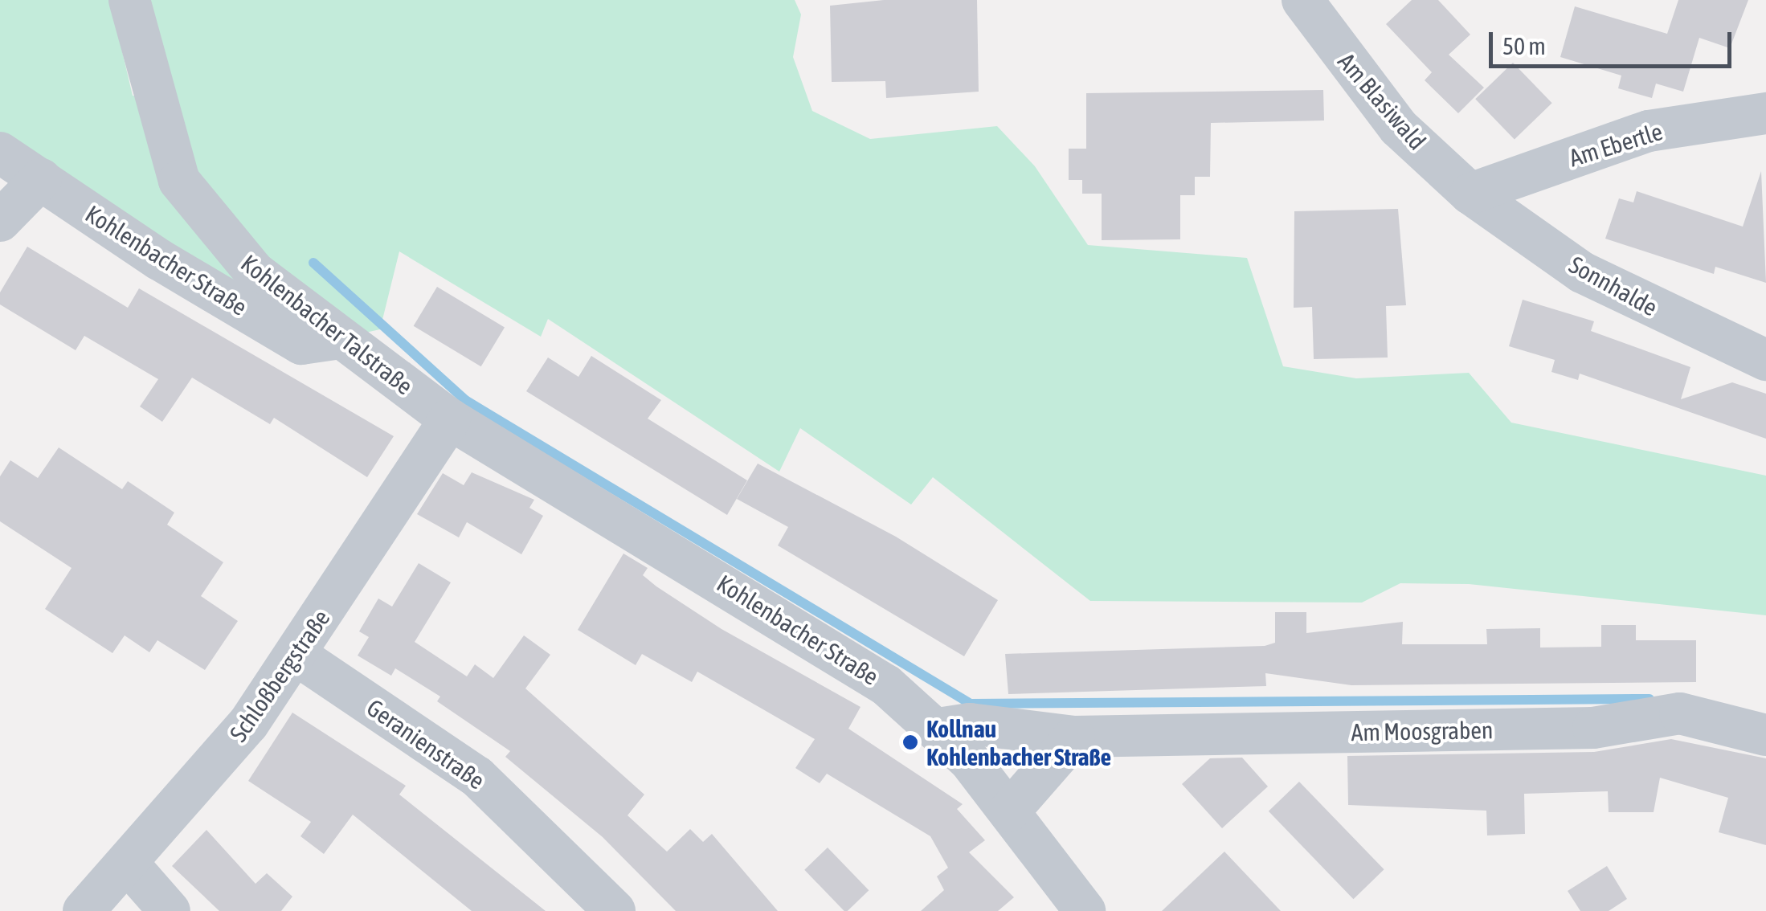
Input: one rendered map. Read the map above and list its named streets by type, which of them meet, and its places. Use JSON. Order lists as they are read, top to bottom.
{
  "streets": {
    "street": [
      "Am Blasiwald",
      "Am Ebertle",
      "Kohlenbacher Straße",
      "Sonnhalde",
      "Kohlenbacher Talstraße",
      "Schloßbergstraße",
      "Am Moosgraben",
      "Geranienstraße"
    ]
  },
  "crossings": [
    ["Am Blasiwald", "Am Ebertle"],
    ["Am Blasiwald", "Sonnhalde"],
    ["Am Ebertle", "Sonnhalde"],
    ["Kohlenbacher Straße", "Kohlenbacher Talstraße"],
    ["Kohlenbacher Straße", "Schloßbergstraße"],
    ["Kohlenbacher Straße", "Am Moosgraben"],
    ["Kohlenbacher Talstraße", "Schloßbergstraße"],
    ["Schloßbergstraße", "Geranienstraße"]
  ],
  "places": ["Kollnau Kohlenbacher Straße"],
  "scale_bar": "50 m"
}
